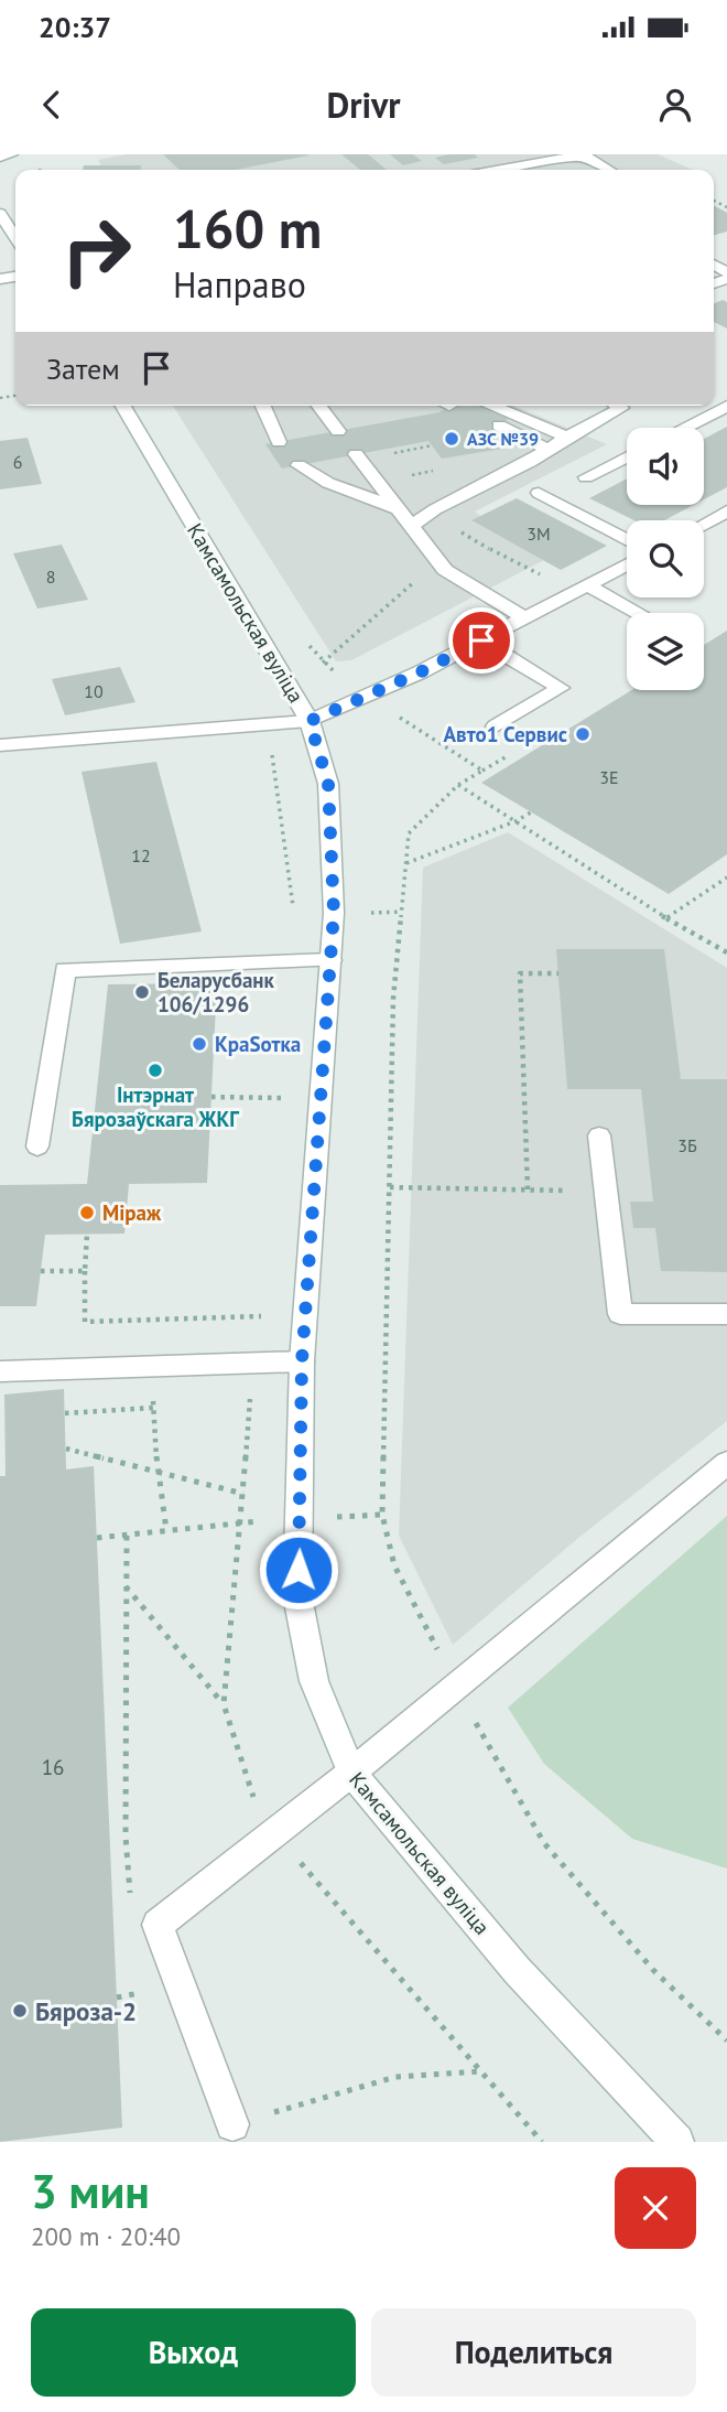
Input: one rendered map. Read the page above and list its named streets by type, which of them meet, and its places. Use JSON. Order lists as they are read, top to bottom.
{
  "streets": {
    "main road": ["Камсамольская вуліца"]
  },
  "places": [
    "АЗС №39",
    "Авто1 Сервис",
    "Беларусбанк 106/1296",
    "КраSотка",
    "Інтэрнат Бярозаўскага ЖКГ",
    "Міраж",
    "Бяроза-2"
  ],
  "house_numbers": [
    "6",
    "3М",
    "8",
    "10",
    "3Е",
    "12",
    "3Б",
    "16"
  ],
  "page": {
    "status": "20:37",
    "header": "Drivr",
    "turn": ["160 m", "Направо"],
    "then": "Затем",
    "heading": ["3 мин", "200 m · 20:40"],
    "buttons": ["Выход", "Поделиться"]
  }
}
